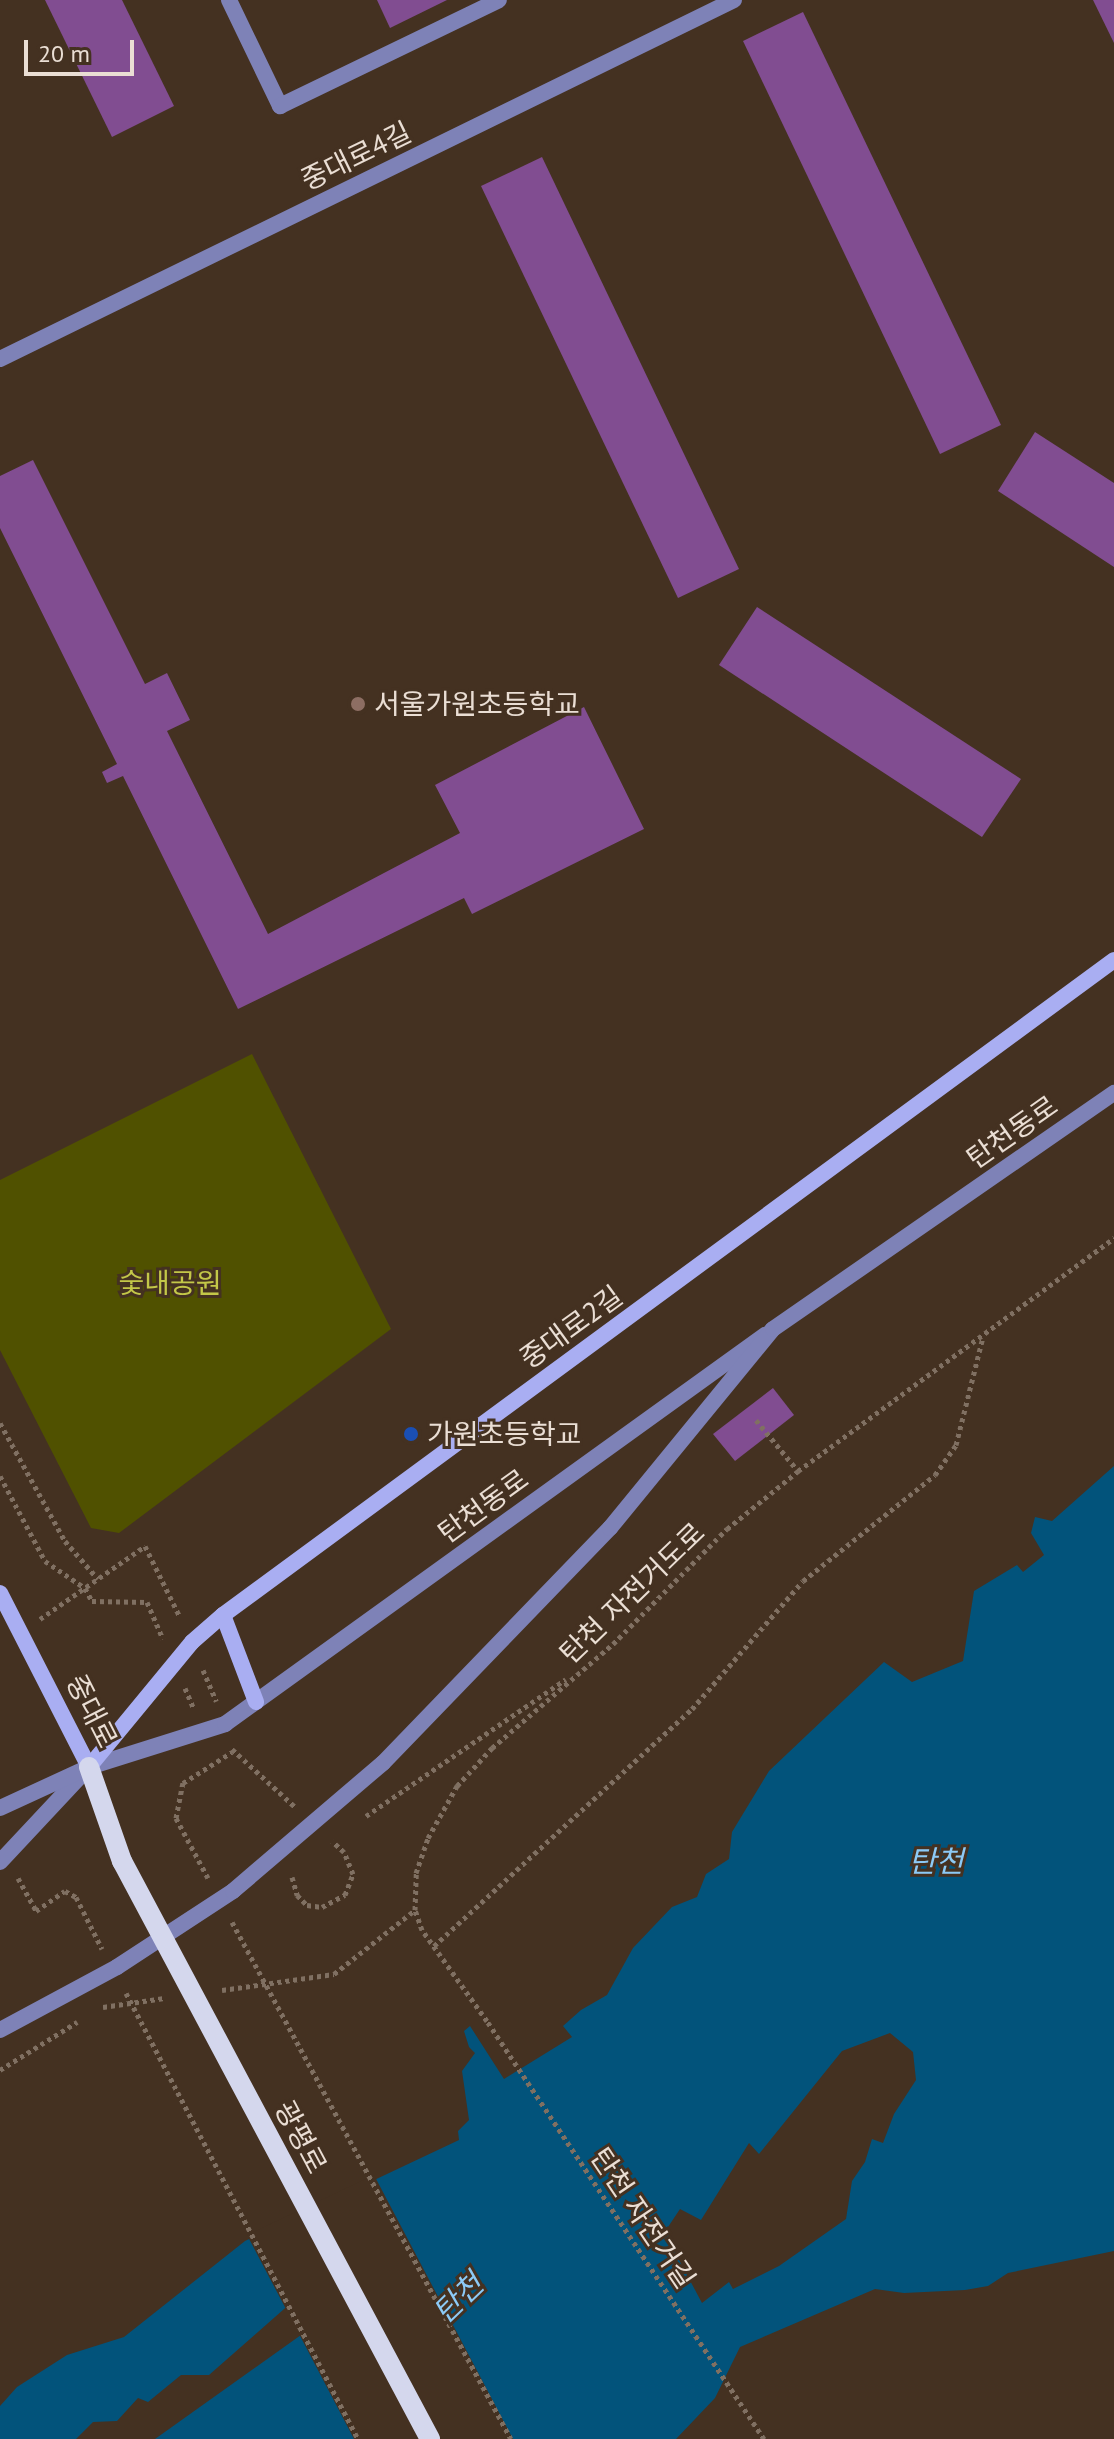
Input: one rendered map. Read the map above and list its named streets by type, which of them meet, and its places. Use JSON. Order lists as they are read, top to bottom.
{
  "streets": {
    "main road": ["중대로2길", "중대로", "광평로"],
    "street": ["중대로4길", "탄천동로"],
    "path": ["탄천 자전거도로", "탄천 자전거길"]
  },
  "crossings": [
    ["탄천동로", "중대로2길"],
    ["탄천동로", "중대로"],
    ["중대로2길", "중대로"],
    ["탄천 자전거도로", "탄천 자전거길"],
    ["중대로", "광평로"]
  ],
  "water": ["탄천"],
  "parks": ["숯내공원"],
  "places": ["서울가원초등학교", "가원초등학교"],
  "scale_bar": "20 m"
}
